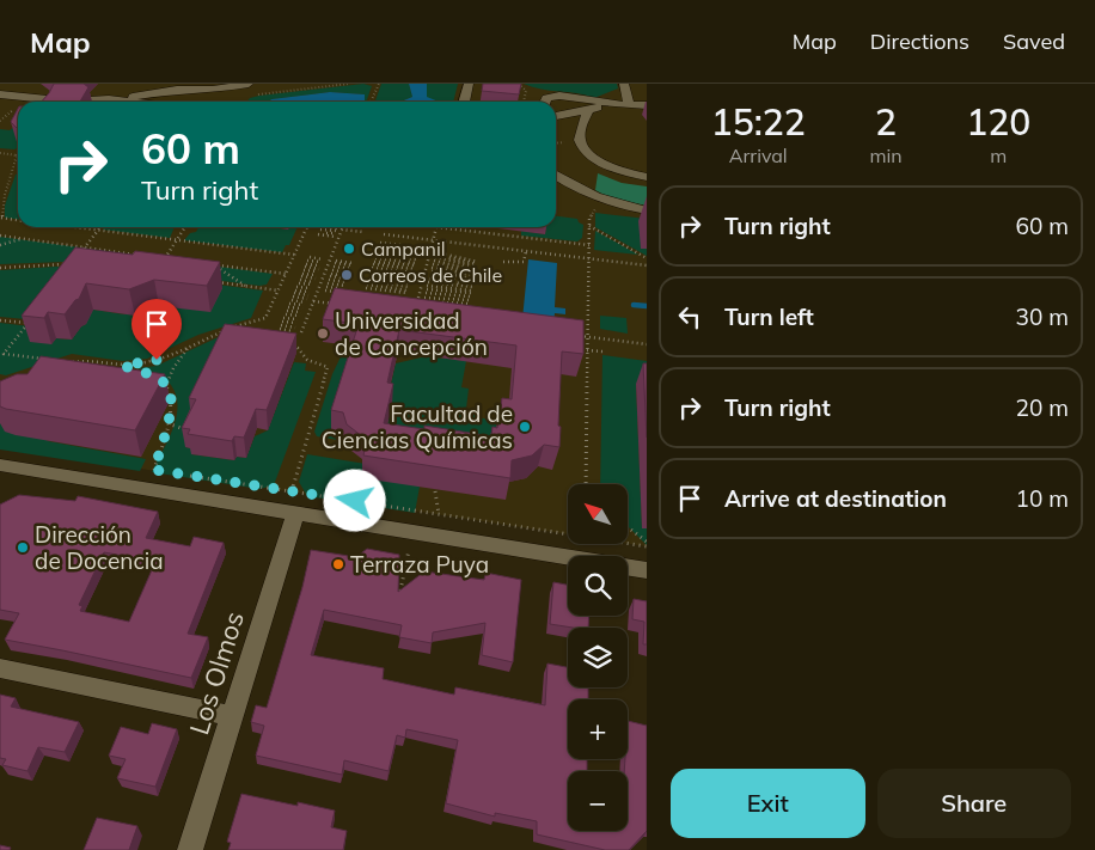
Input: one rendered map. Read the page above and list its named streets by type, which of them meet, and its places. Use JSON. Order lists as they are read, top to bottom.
{
  "streets": {
    "street": ["Los Olmos"]
  },
  "places": [
    "Campanil",
    "Correos de Chile",
    "Universidad de Concepción",
    "Facultad de Ciencias Químicas",
    "Dirección de Docencia",
    "Terraza Puya"
  ],
  "north": "top left",
  "page": {
    "header": "Map",
    "nav": ["Map", "Directions", "Saved"],
    "eta": [
      "15:22",
      "Arrival",
      "2",
      "min",
      "120",
      "m"
    ],
    "turn": ["60 m", "Turn right"],
    "list": [
      {
        "name": "Turn right",
        "value": "60 m"
      },
      {
        "name": "Turn left",
        "value": "30 m"
      },
      {
        "name": "Turn right",
        "value": "20 m"
      },
      {
        "name": "Arrive at destination",
        "value": "10 m"
      }
    ],
    "map_buttons": ["+", "−"],
    "buttons": ["Exit", "Share"]
  }
}
